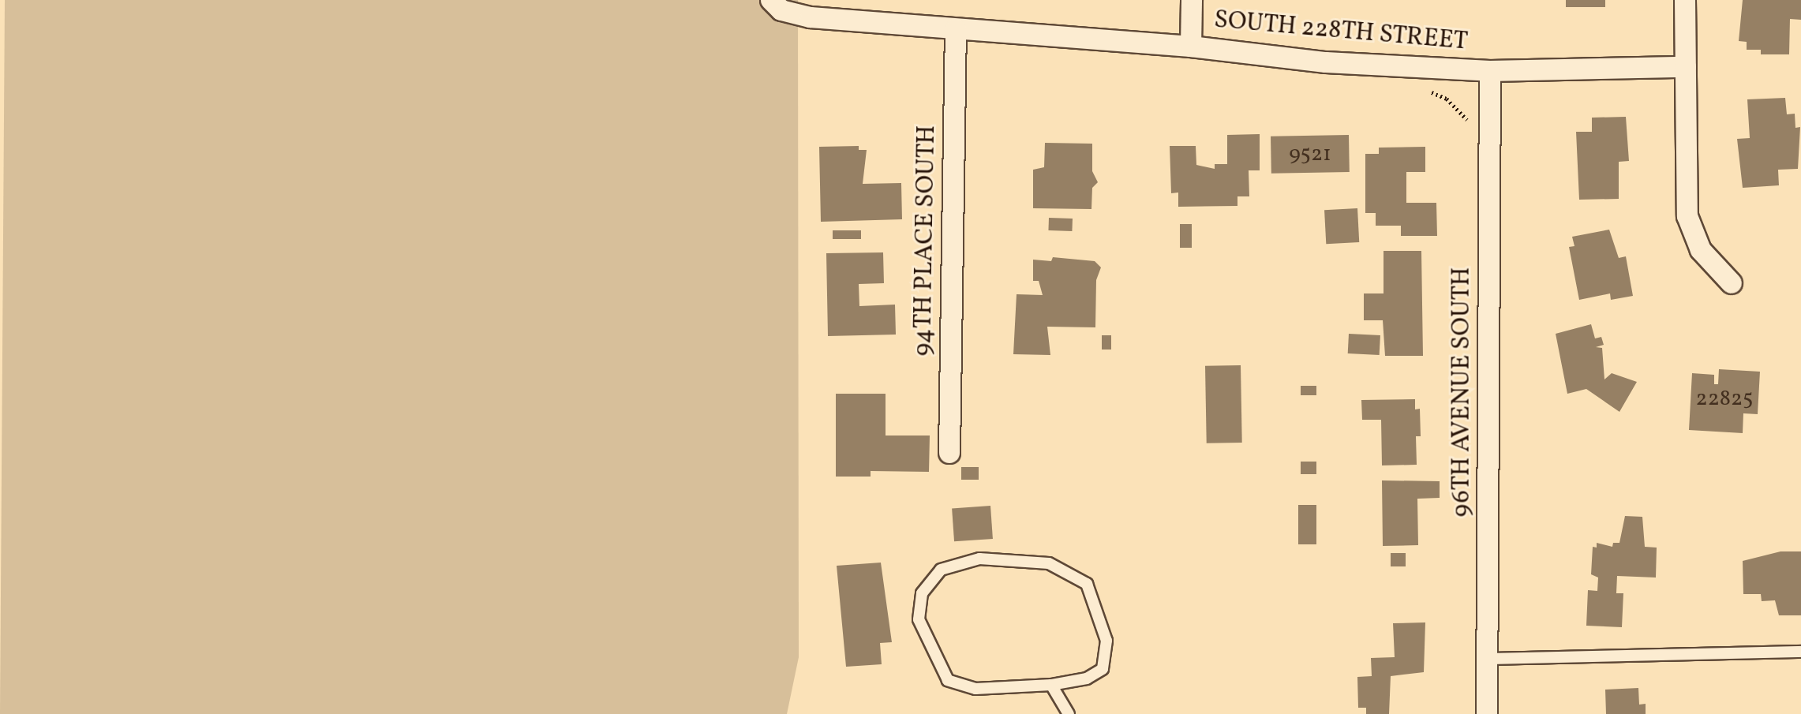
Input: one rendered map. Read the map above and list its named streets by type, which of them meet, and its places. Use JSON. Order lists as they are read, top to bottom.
{
  "streets": {
    "street": ["SOUTH 228TH STREET", "94TH PLACE SOUTH", "96TH AVENUE SOUTH"]
  },
  "crossings": [
    ["SOUTH 228TH STREET", "94TH PLACE SOUTH"],
    ["SOUTH 228TH STREET", "96TH AVENUE SOUTH"]
  ],
  "house_numbers": ["9521", "22825"]
}
